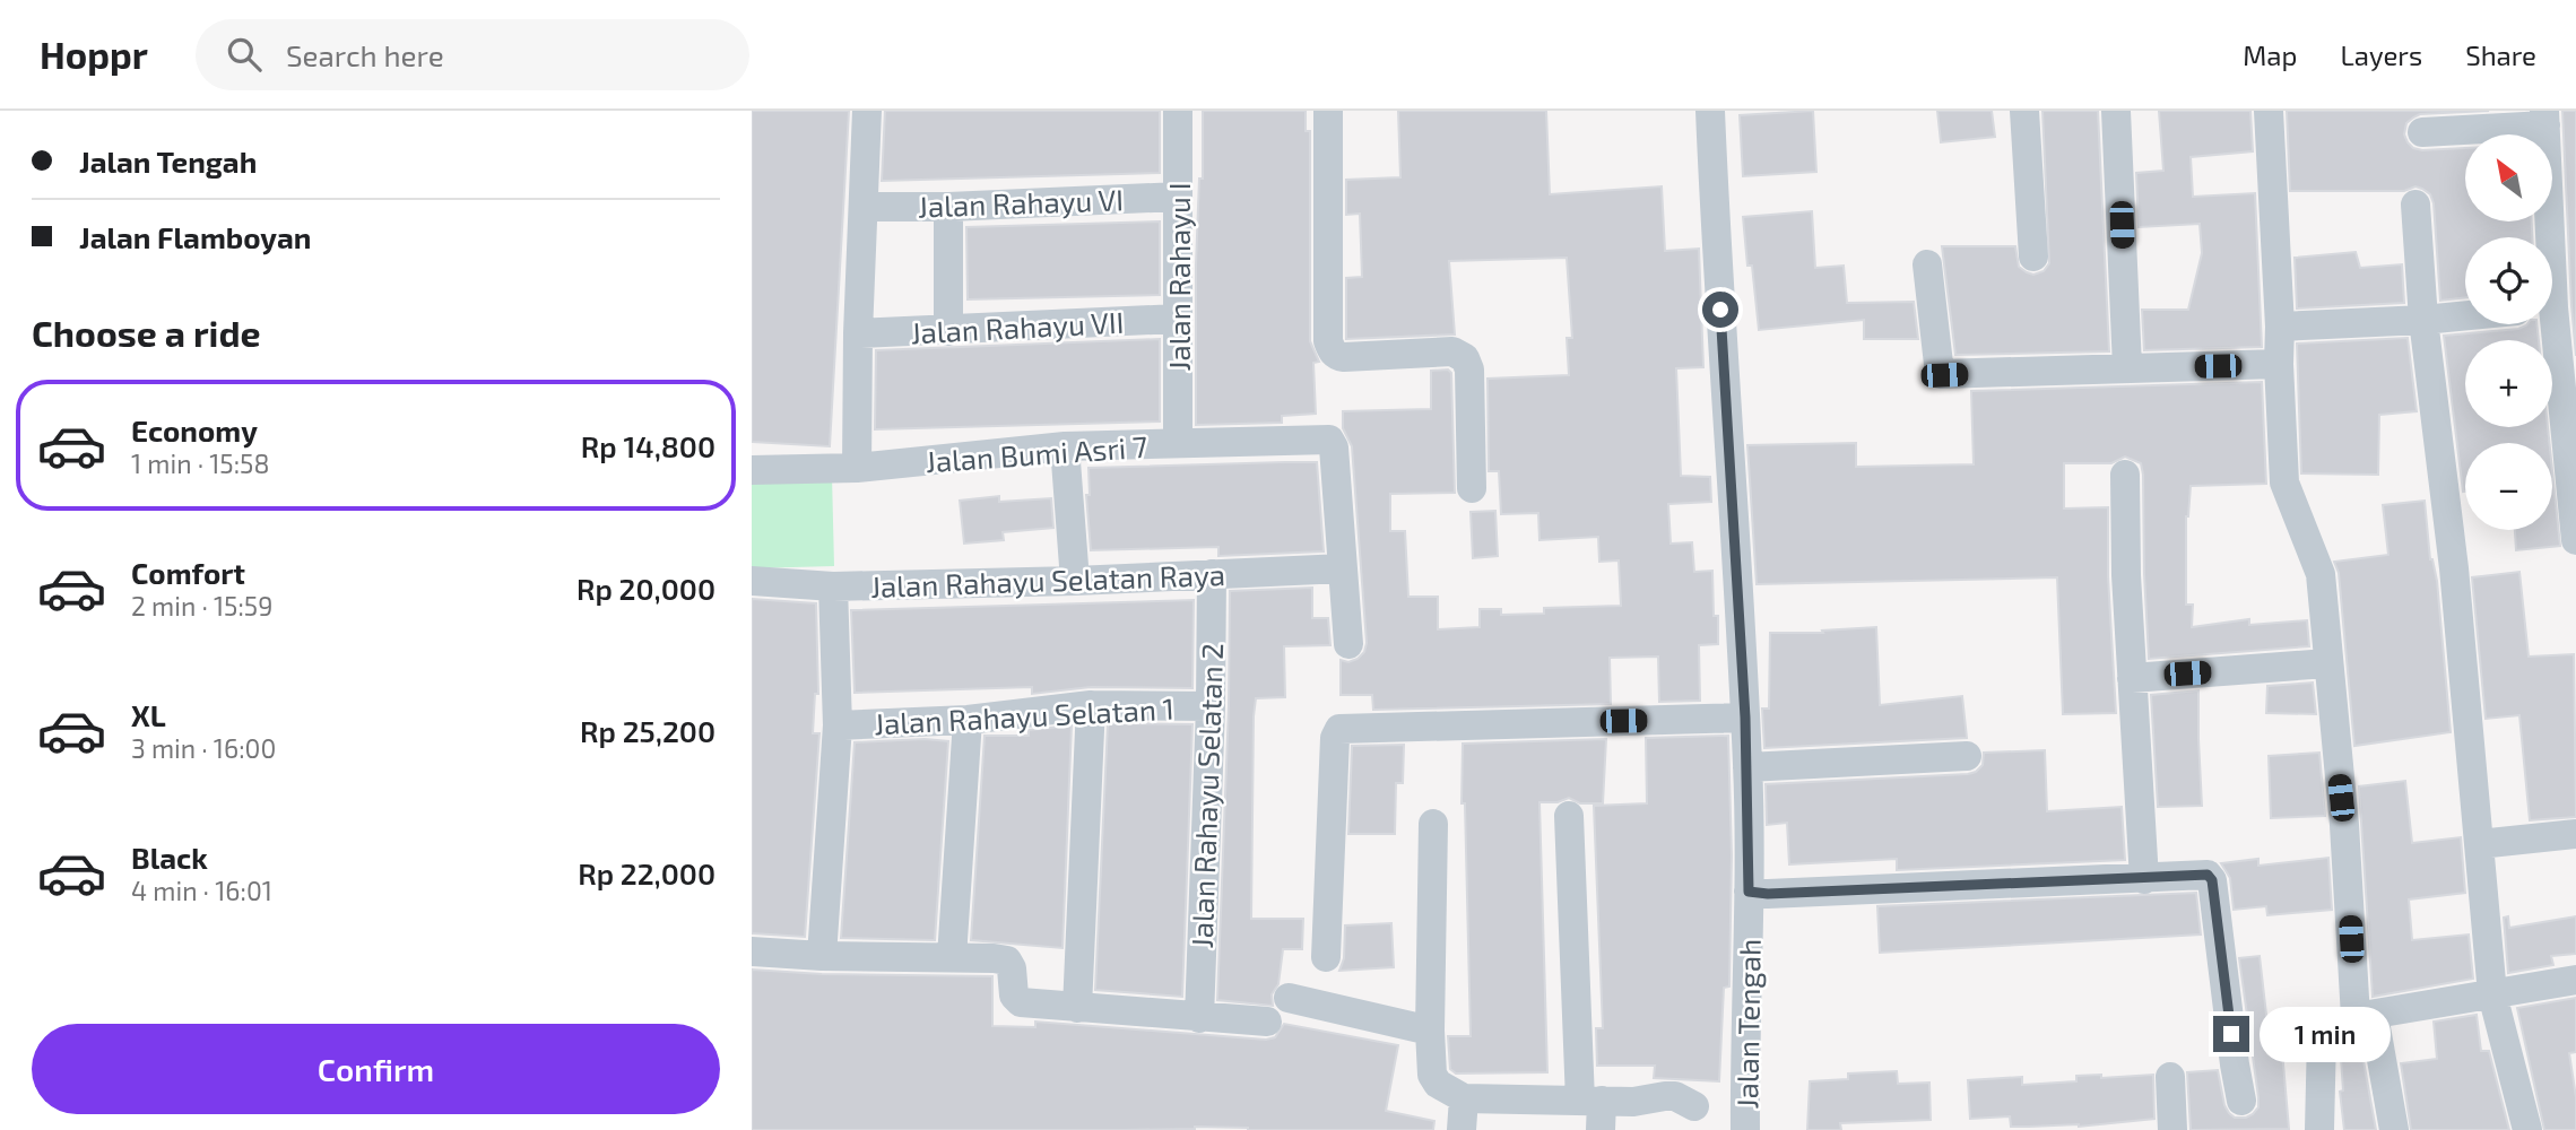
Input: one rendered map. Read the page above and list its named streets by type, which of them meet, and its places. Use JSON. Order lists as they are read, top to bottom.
{
  "streets": {
    "street": [
      "Jalan Rahayu VI",
      "Jalan Rahayu I",
      "Jalan Rahayu VII",
      "Jalan Bumi Asri 7",
      "Jalan Rahayu Selatan Raya",
      "Jalan Rahayu Selatan 1",
      "Jalan Rahayu Selatan 2",
      "Jalan Tengah"
    ]
  },
  "crossings": [
    ["Jalan Rahayu VI", "Jalan Rahayu I"],
    ["Jalan Rahayu I", "Jalan Rahayu VII"],
    ["Jalan Rahayu I", "Jalan Bumi Asri 7"],
    ["Jalan Bumi Asri 7", "Jalan Rahayu Selatan Raya"],
    ["Jalan Rahayu Selatan Raya", "Jalan Rahayu Selatan 2"],
    ["Jalan Rahayu Selatan 1", "Jalan Rahayu Selatan 2"]
  ],
  "north": "top left",
  "page": {
    "header": "Hoppr",
    "search": "Search here",
    "nav": ["Map", "Layers", "Share"],
    "banner": ["Jalan Tengah", "Jalan Flamboyan"],
    "map_buttons": ["+", "−"],
    "heading": "Choose a ride",
    "list": [
      {
        "name": "Economy",
        "note": "1 min · 15:58",
        "value": "Rp 14,800"
      },
      {
        "name": "Comfort",
        "note": "2 min · 15:59",
        "value": "Rp 20,000"
      },
      {
        "name": "XL",
        "note": "3 min · 16:00",
        "value": "Rp 25,200"
      },
      {
        "name": "Black",
        "note": "4 min · 16:01",
        "value": "Rp 22,000"
      }
    ],
    "bubble": "1 min",
    "buttons": "Confirm"
  }
}
